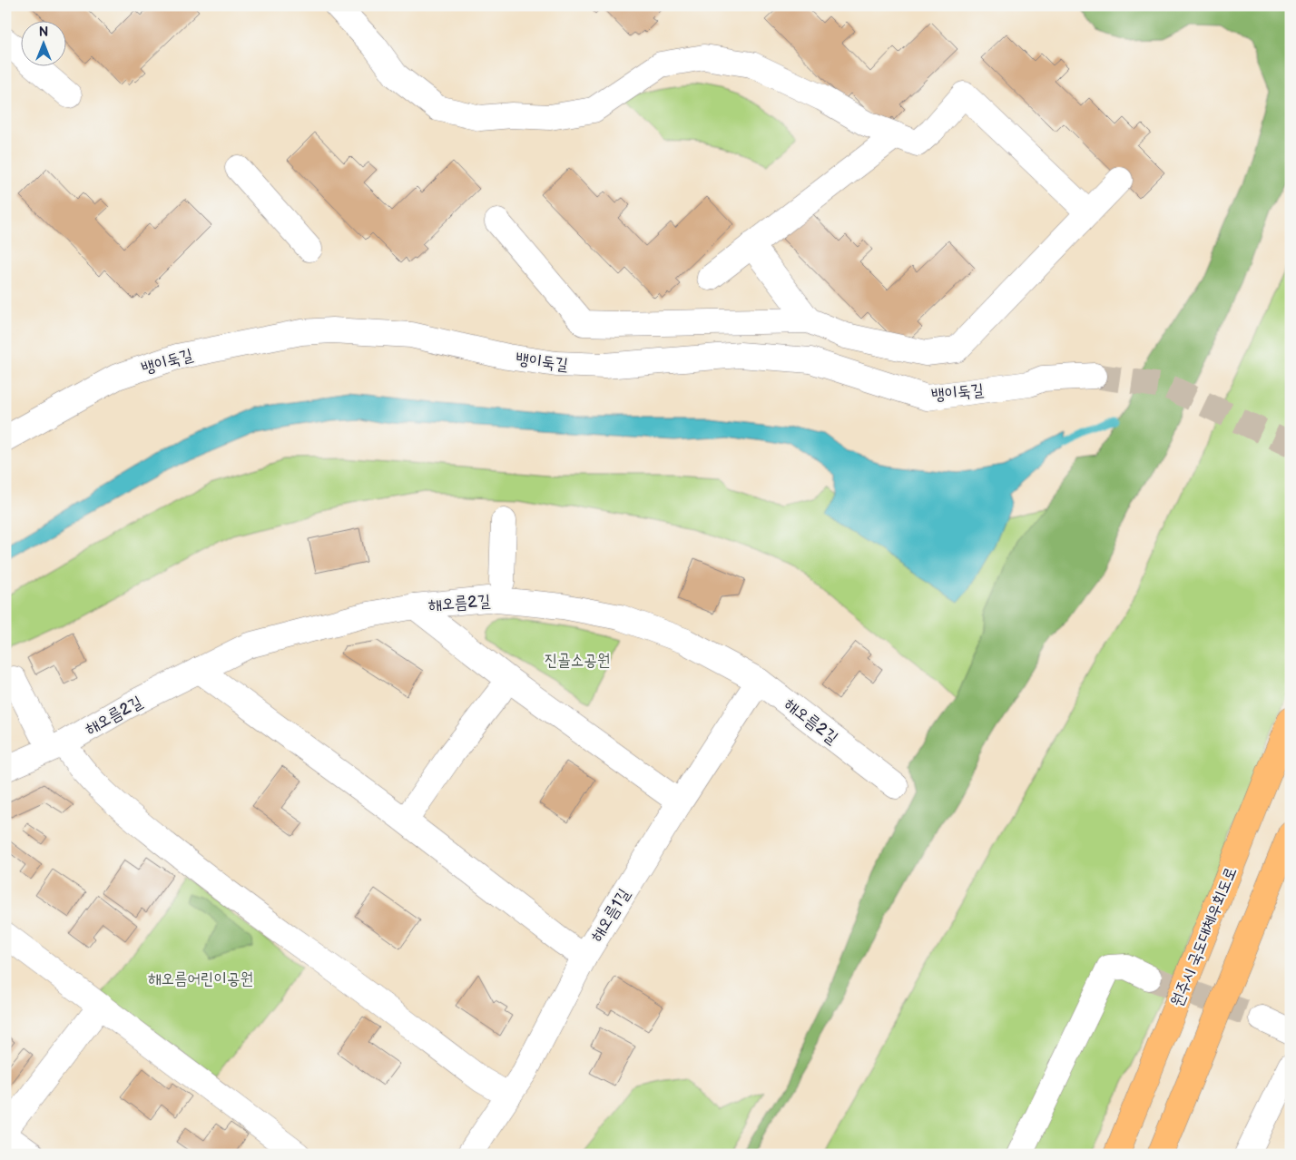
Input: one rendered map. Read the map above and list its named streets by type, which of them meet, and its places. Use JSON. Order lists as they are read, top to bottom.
{
  "streets": {
    "highway": ["원주시 국도대체우회도로"],
    "street": ["뱅이둑길", "해오름2길", "해오름1길"]
  },
  "crossings": [
    ["해오름2길", "해오름1길"]
  ],
  "parks": ["진골소공원", "해오름어린이공원"],
  "north": "top"
}
